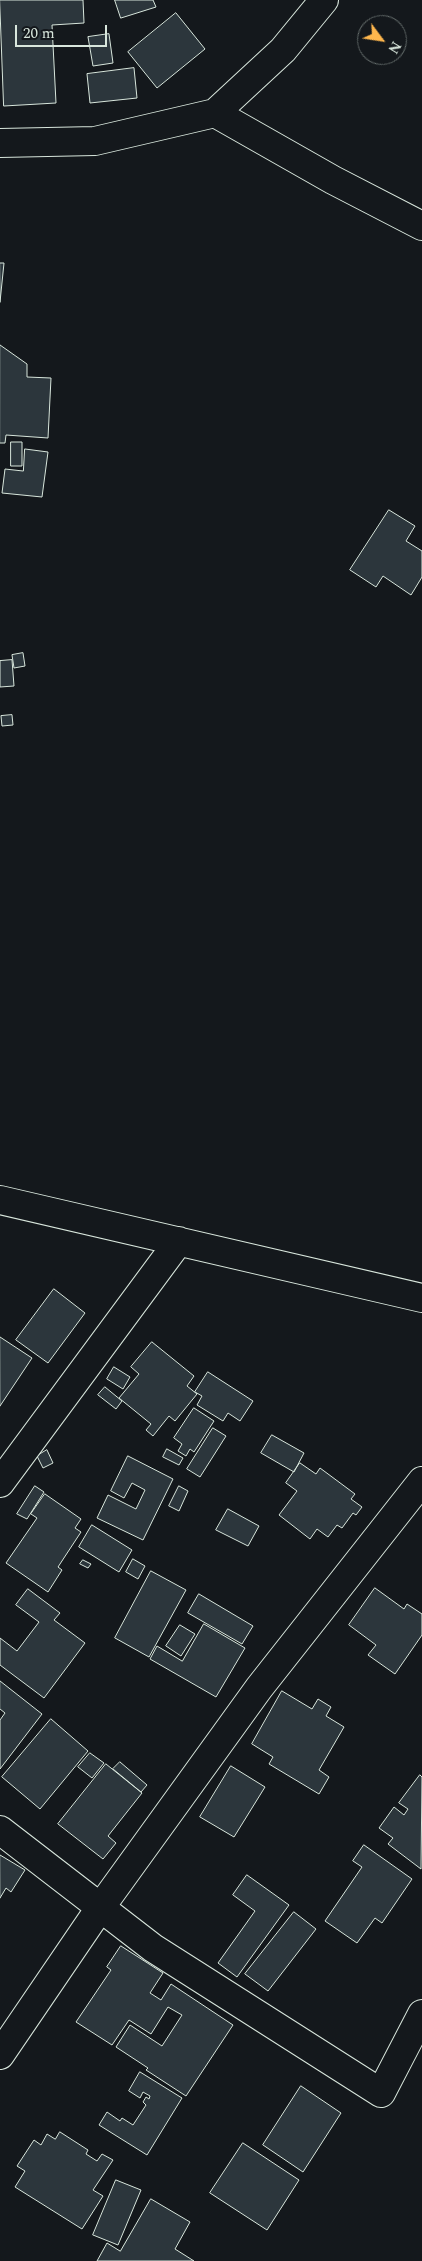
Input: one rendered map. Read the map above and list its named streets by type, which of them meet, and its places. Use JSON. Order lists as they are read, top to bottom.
{
  "scale_bar": "20 m",
  "north": "bottom right"
}
